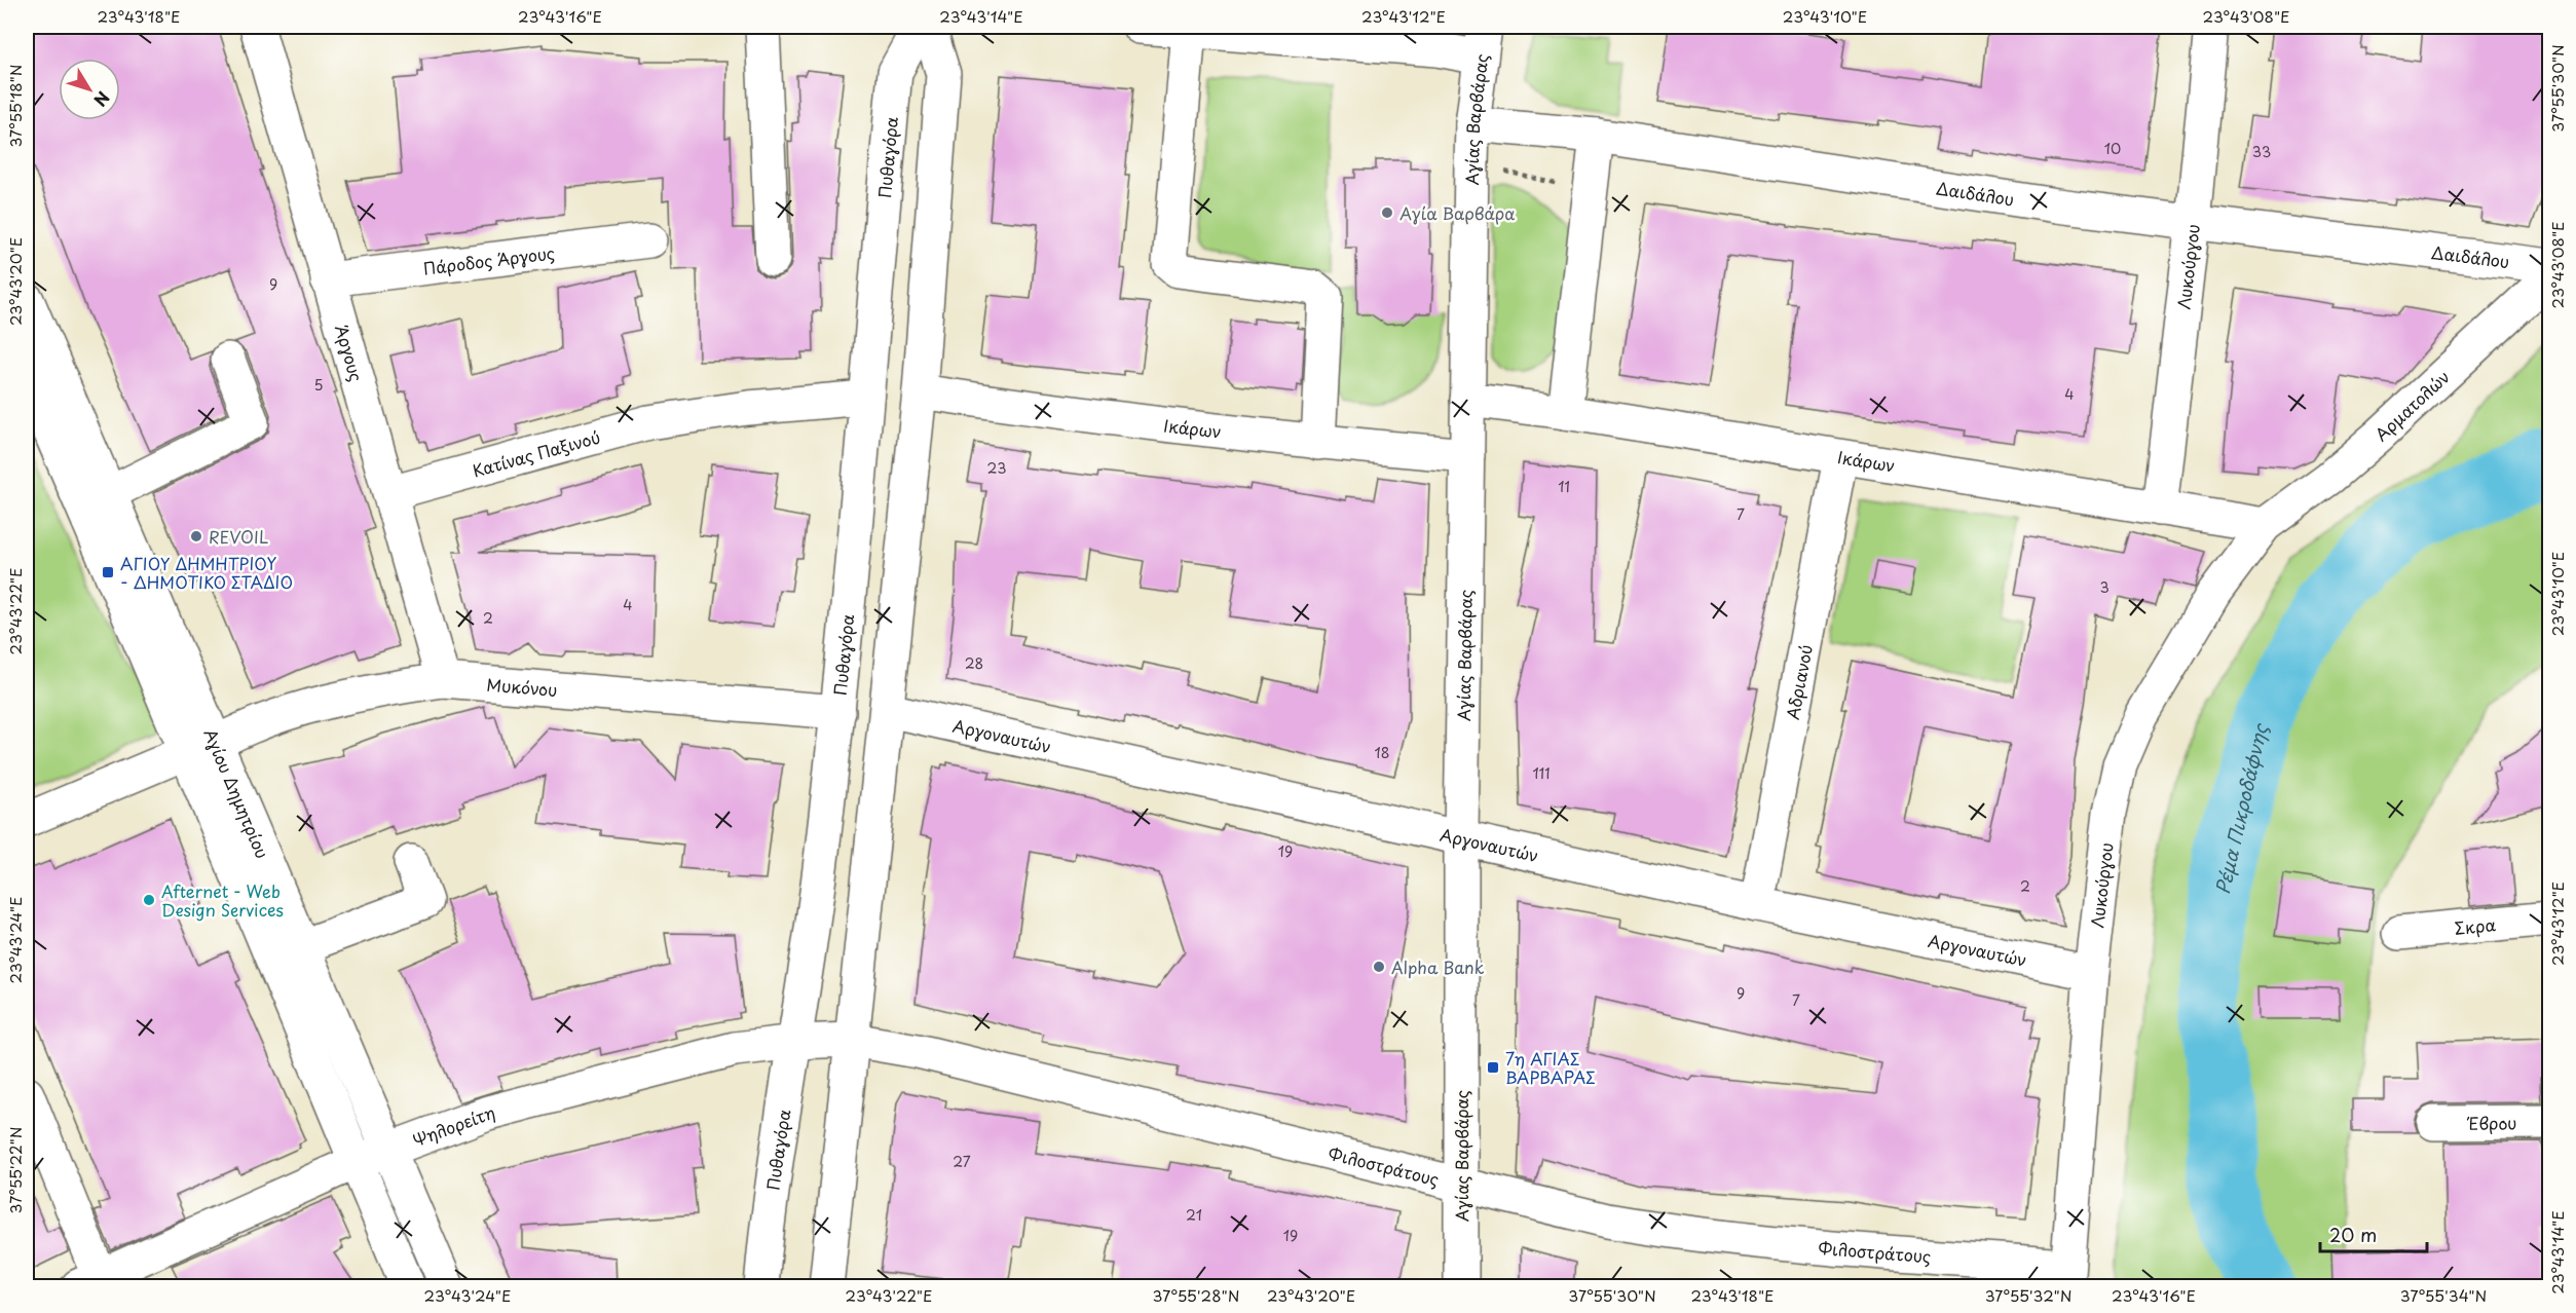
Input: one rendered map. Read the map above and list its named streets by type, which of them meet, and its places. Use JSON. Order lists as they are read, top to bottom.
{
  "streets": {
    "street": [
      "Αγίας Βαρβάρας",
      "Πυθαγόρα",
      "Δαιδάλου",
      "Πάροδος Άργους",
      "Λυκούργου",
      "Άργους",
      "Αρματολών",
      "Ικάρων",
      "Κατίνας Παξινού",
      "Αδριανού",
      "Μυκόνου",
      "Αργοναυτών",
      "Αγίου Δημητρίου",
      "Σκρα",
      "Έβρου",
      "Ψηλορείτη",
      "Φιλοστράτους"
    ]
  },
  "crossings": [
    ["Αγίας Βαρβάρας", "Δαιδάλου"],
    ["Αγίας Βαρβάρας", "Ικάρων"],
    ["Αγίας Βαρβάρας", "Αργοναυτών"],
    ["Αγίας Βαρβάρας", "Φιλοστράτους"],
    ["Πυθαγόρα", "Κατίνας Παξινού"],
    ["Πυθαγόρα", "Μυκόνου"],
    ["Πυθαγόρα", "Ψηλορείτη"],
    ["Δαιδάλου", "Λυκούργου"],
    ["Πάροδος Άργους", "Άργους"],
    ["Λυκούργου", "Αρματολών"],
    ["Λυκούργου", "Ικάρων"],
    ["Λυκούργου", "Αργοναυτών"],
    ["Λυκούργου", "Φιλοστράτους"],
    ["Άργους", "Κατίνας Παξινού"],
    ["Άργους", "Μυκόνου"],
    ["Αρματολών", "Ικάρων"],
    ["Ικάρων", "Αδριανού"],
    ["Αδριανού", "Αργοναυτών"],
    ["Μυκόνου", "Αγίου Δημητρίου"],
    ["Αγίου Δημητρίου", "Ψηλορείτη"],
    ["Ψηλορείτη", "Φιλοστράτους"]
  ],
  "water": ["Ρέμα Πικροδάφνης"],
  "places": {
    "other": [
      "Αγία Βαρβάρα",
      "REVOIL",
      "Afternet - Web Design Services",
      "Alpha Bank"
    ],
    "transit": ["ΑΓΙΟΥ ΔΗΜΗΤΡΙΟΥ - ΔΗΜΟΤΙΚΟ ΣΤΑΔΙΟ", "7η ΑΓΙΑΣ ΒΑΡΒΑΡΑΣ"]
  },
  "house_numbers": [
    "10",
    "33",
    "9",
    "5",
    "4",
    "23",
    "11",
    "7",
    "3",
    "4",
    "2",
    "28",
    "18",
    "111",
    "19",
    "2",
    "9",
    "7",
    "27",
    "21",
    "19"
  ],
  "scale_bar": "20 m",
  "north": "bottom right",
  "coordinates": [
    "23°43'18\"E",
    "23°43'16\"E",
    "23°43'14\"E",
    "23°43'12\"E",
    "23°43'10\"E",
    "23°43'08\"E",
    "37°55'30\"N",
    "37°55'18\"N",
    "23°43'20\"E",
    "23°43'22\"E",
    "23°43'24\"E",
    "37°55'22\"N",
    "37°55'28\"N",
    "37°55'32\"N",
    "37°55'34\"N"
  ]
}
